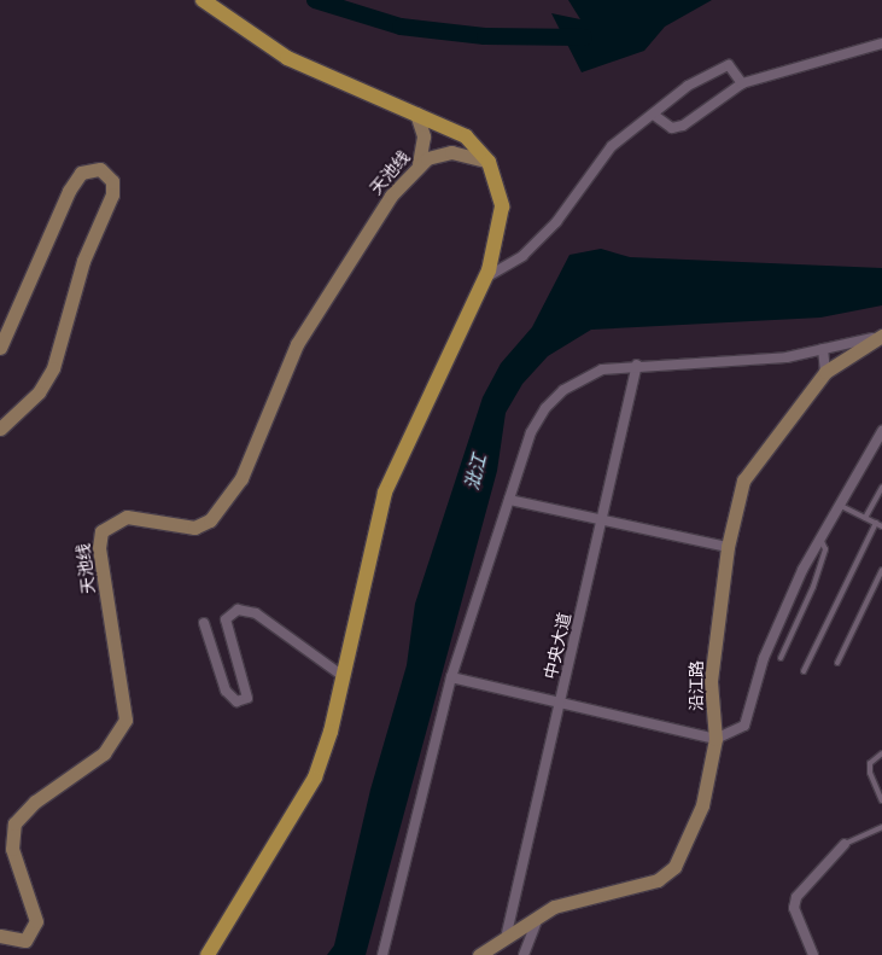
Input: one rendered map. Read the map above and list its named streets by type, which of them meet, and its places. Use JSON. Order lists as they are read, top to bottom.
{
  "streets": {
    "street": ["天池线", "中央大道", "沿江路"]
  },
  "crossings": [
    ["中央大道", "沿江路"]
  ],
  "water": ["沘江"]
}
